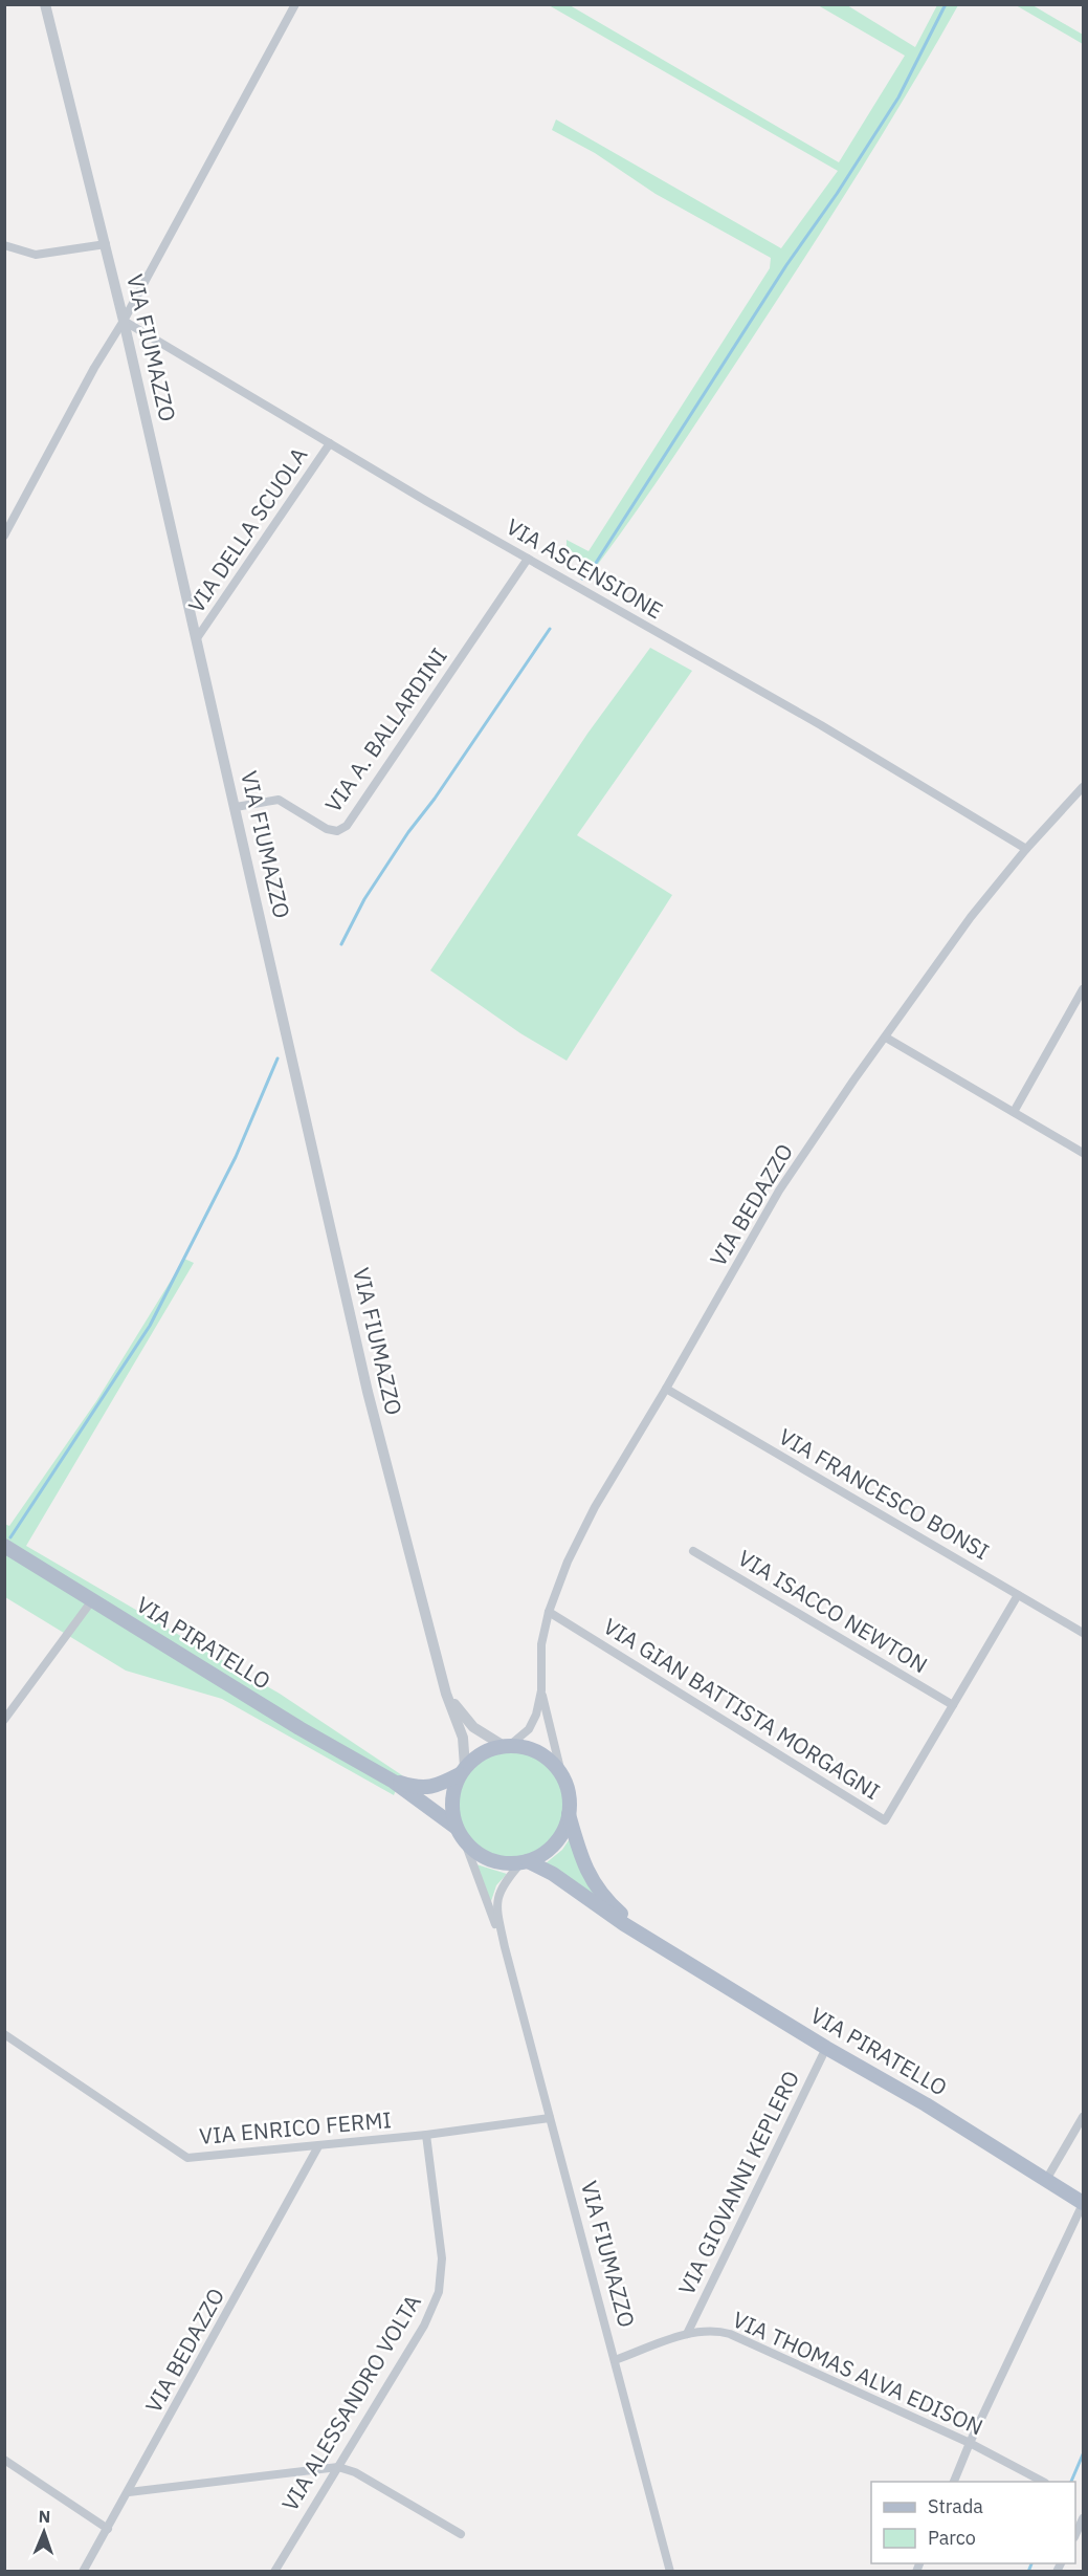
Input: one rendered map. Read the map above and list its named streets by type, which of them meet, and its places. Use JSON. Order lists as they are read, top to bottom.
{
  "streets": {
    "main road": ["VIA PIRATELLO"],
    "street": [
      "VIA FIUMAZZO",
      "VIA DELLA SCUOLA",
      "VIA ASCENSIONE",
      "VIA A. BALLARDINI",
      "VIA BEDAZZO",
      "VIA FRANCESCO BONSI",
      "VIA ISACCO NEWTON",
      "VIA GIAN BATTISTA MORGAGNI",
      "VIA ENRICO FERMI",
      "VIA GIOVANNI KEPLERO",
      "VIA THOMAS ALVA EDISON",
      "VIA ALESSANDRO VOLTA"
    ]
  },
  "crossings": [
    ["VIA FIUMAZZO", "VIA DELLA SCUOLA"],
    ["VIA FIUMAZZO", "VIA ASCENSIONE"],
    ["VIA FIUMAZZO", "VIA A. BALLARDINI"],
    ["VIA FIUMAZZO", "VIA BEDAZZO"],
    ["VIA FIUMAZZO", "VIA PIRATELLO"],
    ["VIA FIUMAZZO", "VIA ENRICO FERMI"],
    ["VIA FIUMAZZO", "VIA THOMAS ALVA EDISON"],
    ["VIA DELLA SCUOLA", "VIA ASCENSIONE"],
    ["VIA ASCENSIONE", "VIA A. BALLARDINI"],
    ["VIA ASCENSIONE", "VIA BEDAZZO"],
    ["VIA BEDAZZO", "VIA FRANCESCO BONSI"],
    ["VIA BEDAZZO", "VIA PIRATELLO"],
    ["VIA BEDAZZO", "VIA GIAN BATTISTA MORGAGNI"],
    ["VIA BEDAZZO", "VIA ENRICO FERMI"],
    ["VIA FRANCESCO BONSI", "VIA GIAN BATTISTA MORGAGNI"],
    ["VIA ISACCO NEWTON", "VIA GIAN BATTISTA MORGAGNI"],
    ["VIA PIRATELLO", "VIA GIOVANNI KEPLERO"],
    ["VIA ENRICO FERMI", "VIA ALESSANDRO VOLTA"],
    ["VIA GIOVANNI KEPLERO", "VIA THOMAS ALVA EDISON"]
  ],
  "legend": ["Strada", "Parco"],
  "north": "top"
}
